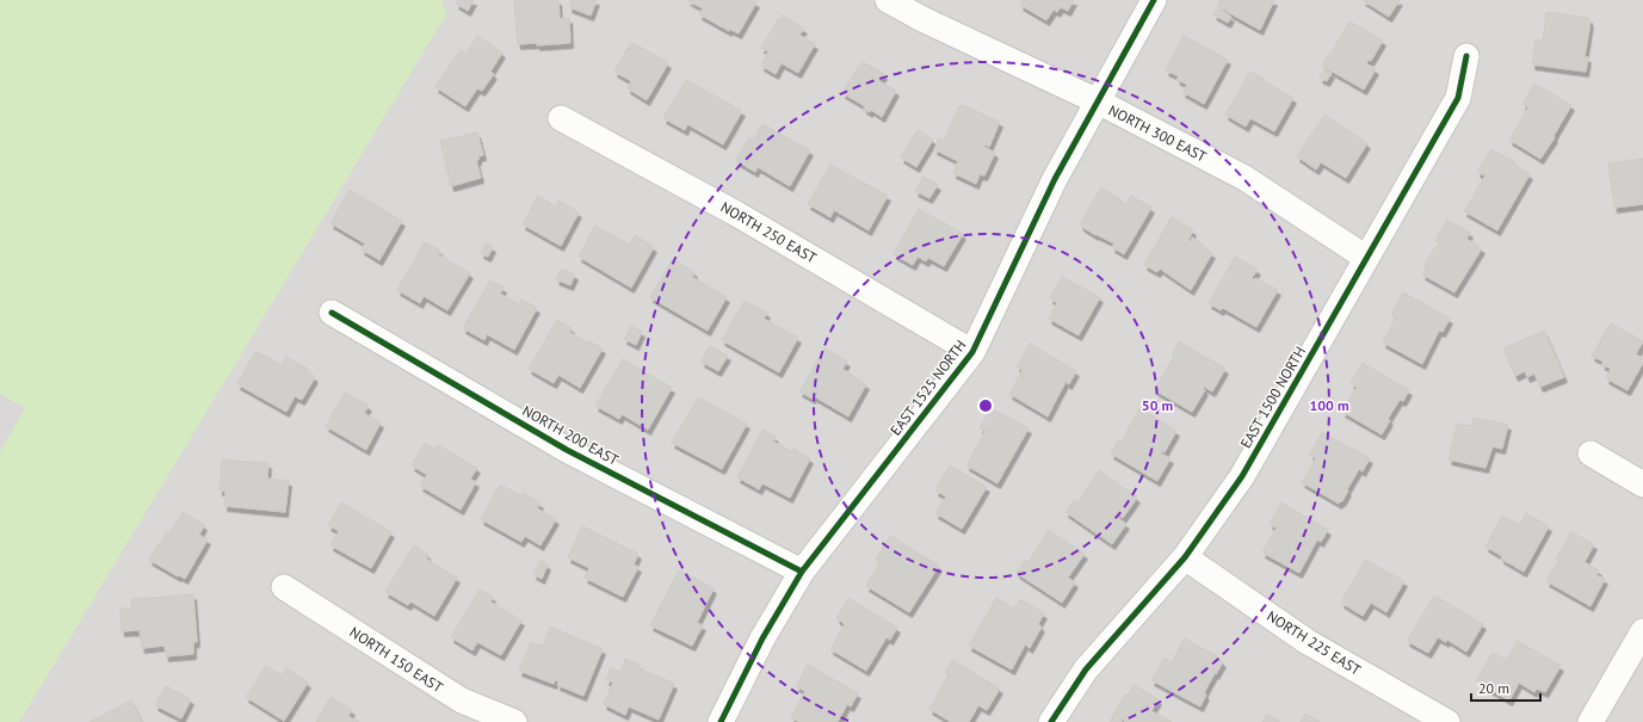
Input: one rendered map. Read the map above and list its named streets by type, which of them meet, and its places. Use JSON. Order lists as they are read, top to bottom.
{
  "streets": {
    "street": [
      "NORTH 300 EAST",
      "NORTH 250 EAST",
      "EAST 1525 NORTH",
      "EAST 1500 NORTH",
      "NORTH 200 EAST",
      "NORTH 225 EAST",
      "NORTH 150 EAST"
    ]
  },
  "crossings": [
    ["NORTH 300 EAST", "EAST 1525 NORTH"],
    ["NORTH 300 EAST", "EAST 1500 NORTH"],
    ["NORTH 250 EAST", "EAST 1525 NORTH"],
    ["EAST 1525 NORTH", "NORTH 200 EAST"],
    ["EAST 1500 NORTH", "NORTH 225 EAST"]
  ],
  "scale_bar": "20 m",
  "rings": ["50 m", "100 m"]
}
